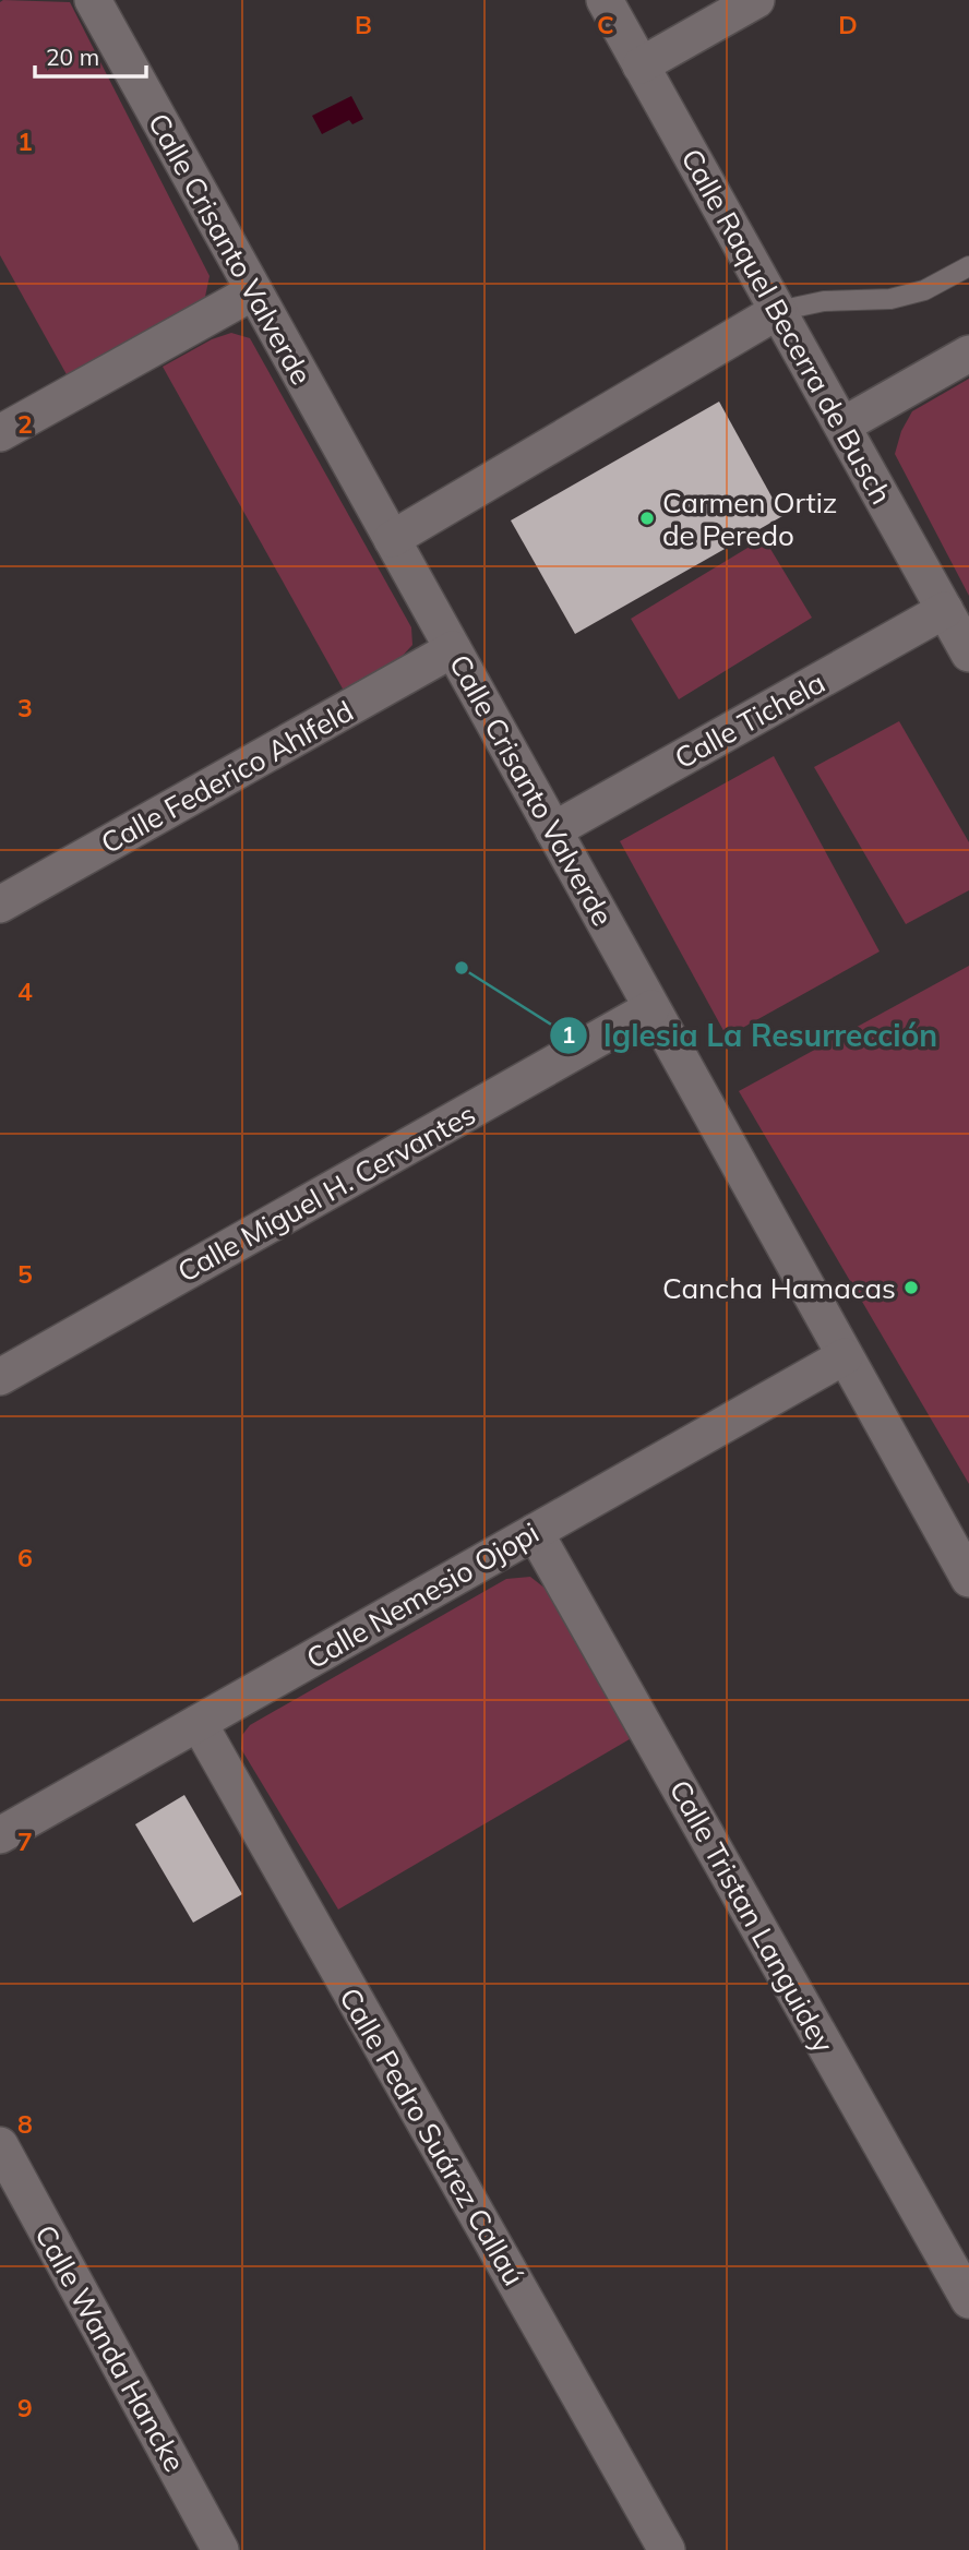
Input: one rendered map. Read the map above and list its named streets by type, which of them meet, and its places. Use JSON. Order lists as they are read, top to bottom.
{
  "streets": {
    "street": [
      "Calle Crisanto Valverde",
      "Calle Raquel Becerra de Busch",
      "Calle Tichela",
      "Calle Federico Ahlfeld",
      "Calle Miguel H. Cervantes",
      "Calle Nemesio Ojopi",
      "Calle Tristan Languidey",
      "Calle Pedro Suárez Callaú",
      "Calle Wanda Hancke"
    ]
  },
  "crossings": [
    ["Calle Crisanto Valverde", "Calle Tichela"],
    ["Calle Crisanto Valverde", "Calle Federico Ahlfeld"],
    ["Calle Crisanto Valverde", "Calle Miguel H. Cervantes"],
    ["Calle Crisanto Valverde", "Calle Nemesio Ojopi"],
    ["Calle Raquel Becerra de Busch", "Calle Tichela"],
    ["Calle Nemesio Ojopi", "Calle Tristan Languidey"],
    ["Calle Nemesio Ojopi", "Calle Pedro Suárez Callaú"]
  ],
  "places": ["Carmen Ortiz de Peredo", "Iglesia La Resurrección", "Cancha Hamacas"],
  "scale_bar": "20 m",
  "grid": {
    "columns": ["B", "C", "D"],
    "rows": [
      "1",
      "2",
      "3",
      "4",
      "5",
      "6",
      "7",
      "8",
      "9"
    ]
  }
}
